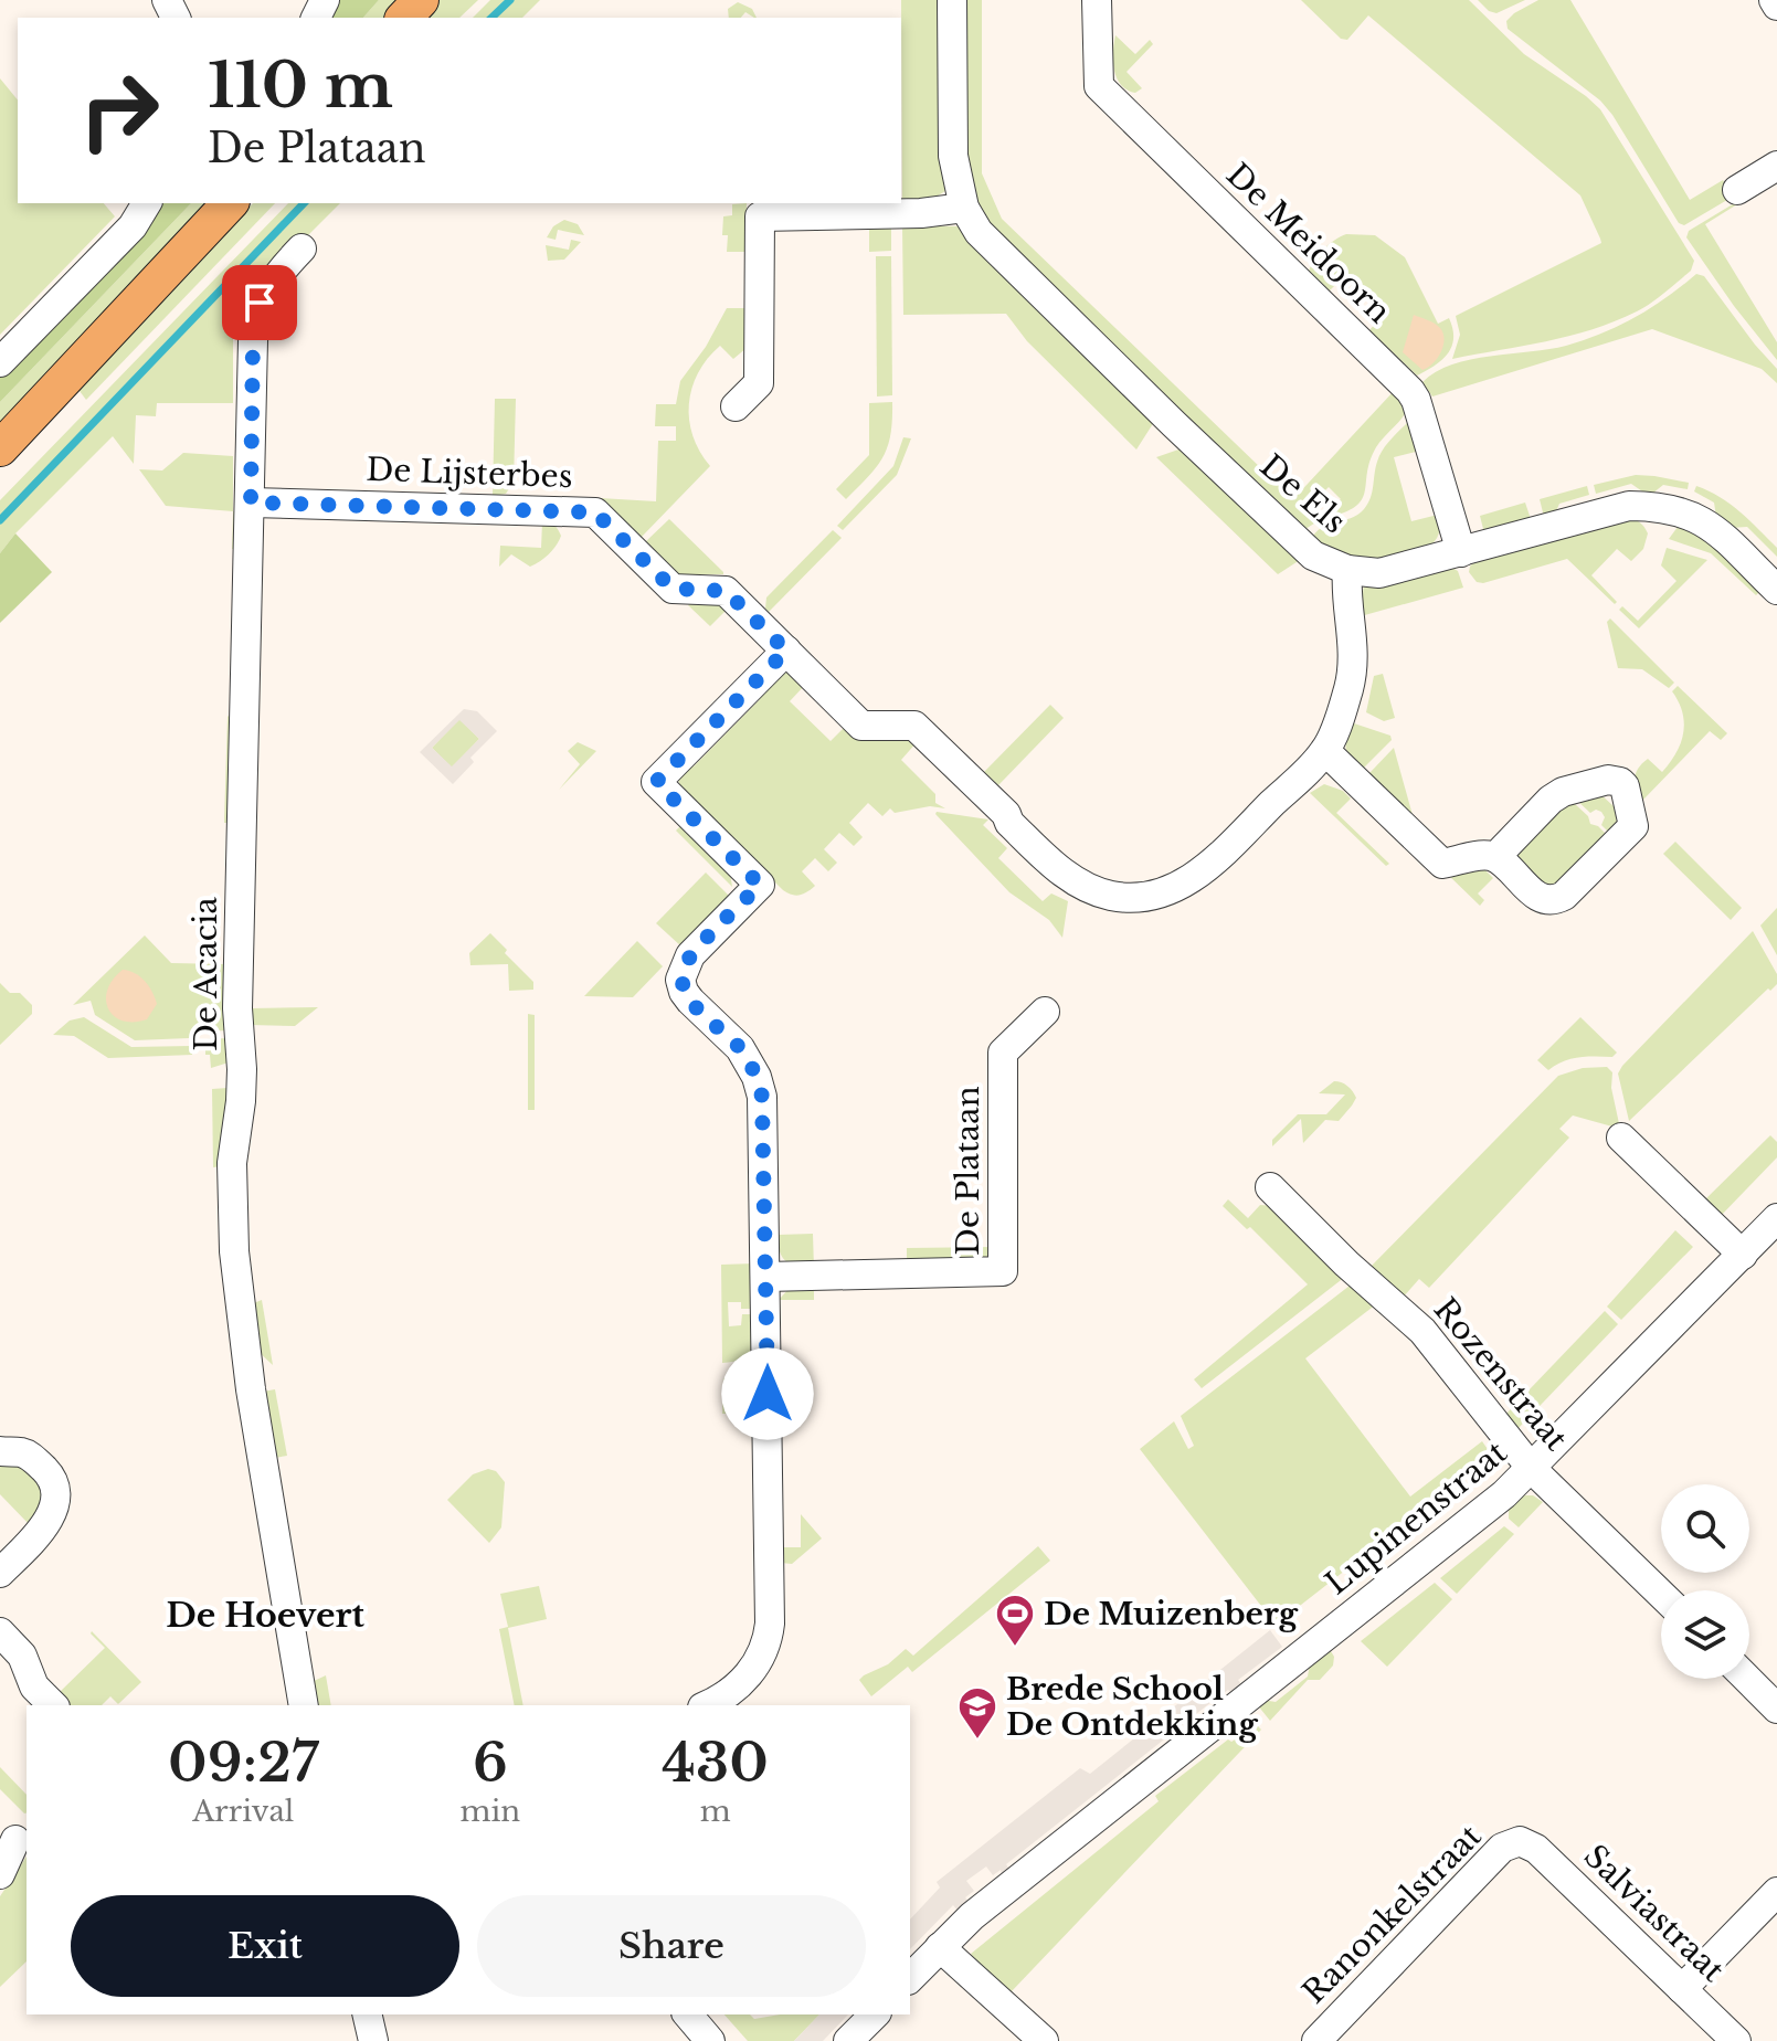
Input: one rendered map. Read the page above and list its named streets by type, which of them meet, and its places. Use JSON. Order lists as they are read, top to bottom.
{
  "streets": {
    "street": [
      "De Meidoorn",
      "De Lijsterbes",
      "De Els",
      "De Acacia",
      "De Plataan",
      "Rozenstraat",
      "Lupinenstraat",
      "Salviastraat",
      "Ranonkelstraat"
    ]
  },
  "crossings": [
    ["De Meidoorn", "De Els"],
    ["De Lijsterbes", "De Els"],
    ["De Lijsterbes", "De Acacia"],
    ["Rozenstraat", "Lupinenstraat"],
    ["Salviastraat", "Ranonkelstraat"]
  ],
  "districts": ["De Hoevert"],
  "places": {
    "sports": ["De Muizenberg"],
    "school or university": ["Brede School De Ontdekking"]
  },
  "page": {
    "turn": ["110 m", "De Plataan"],
    "eta": [
      "09:27",
      "Arrival",
      "6",
      "min",
      "430",
      "m"
    ],
    "buttons": ["Exit", "Share"]
  }
}
